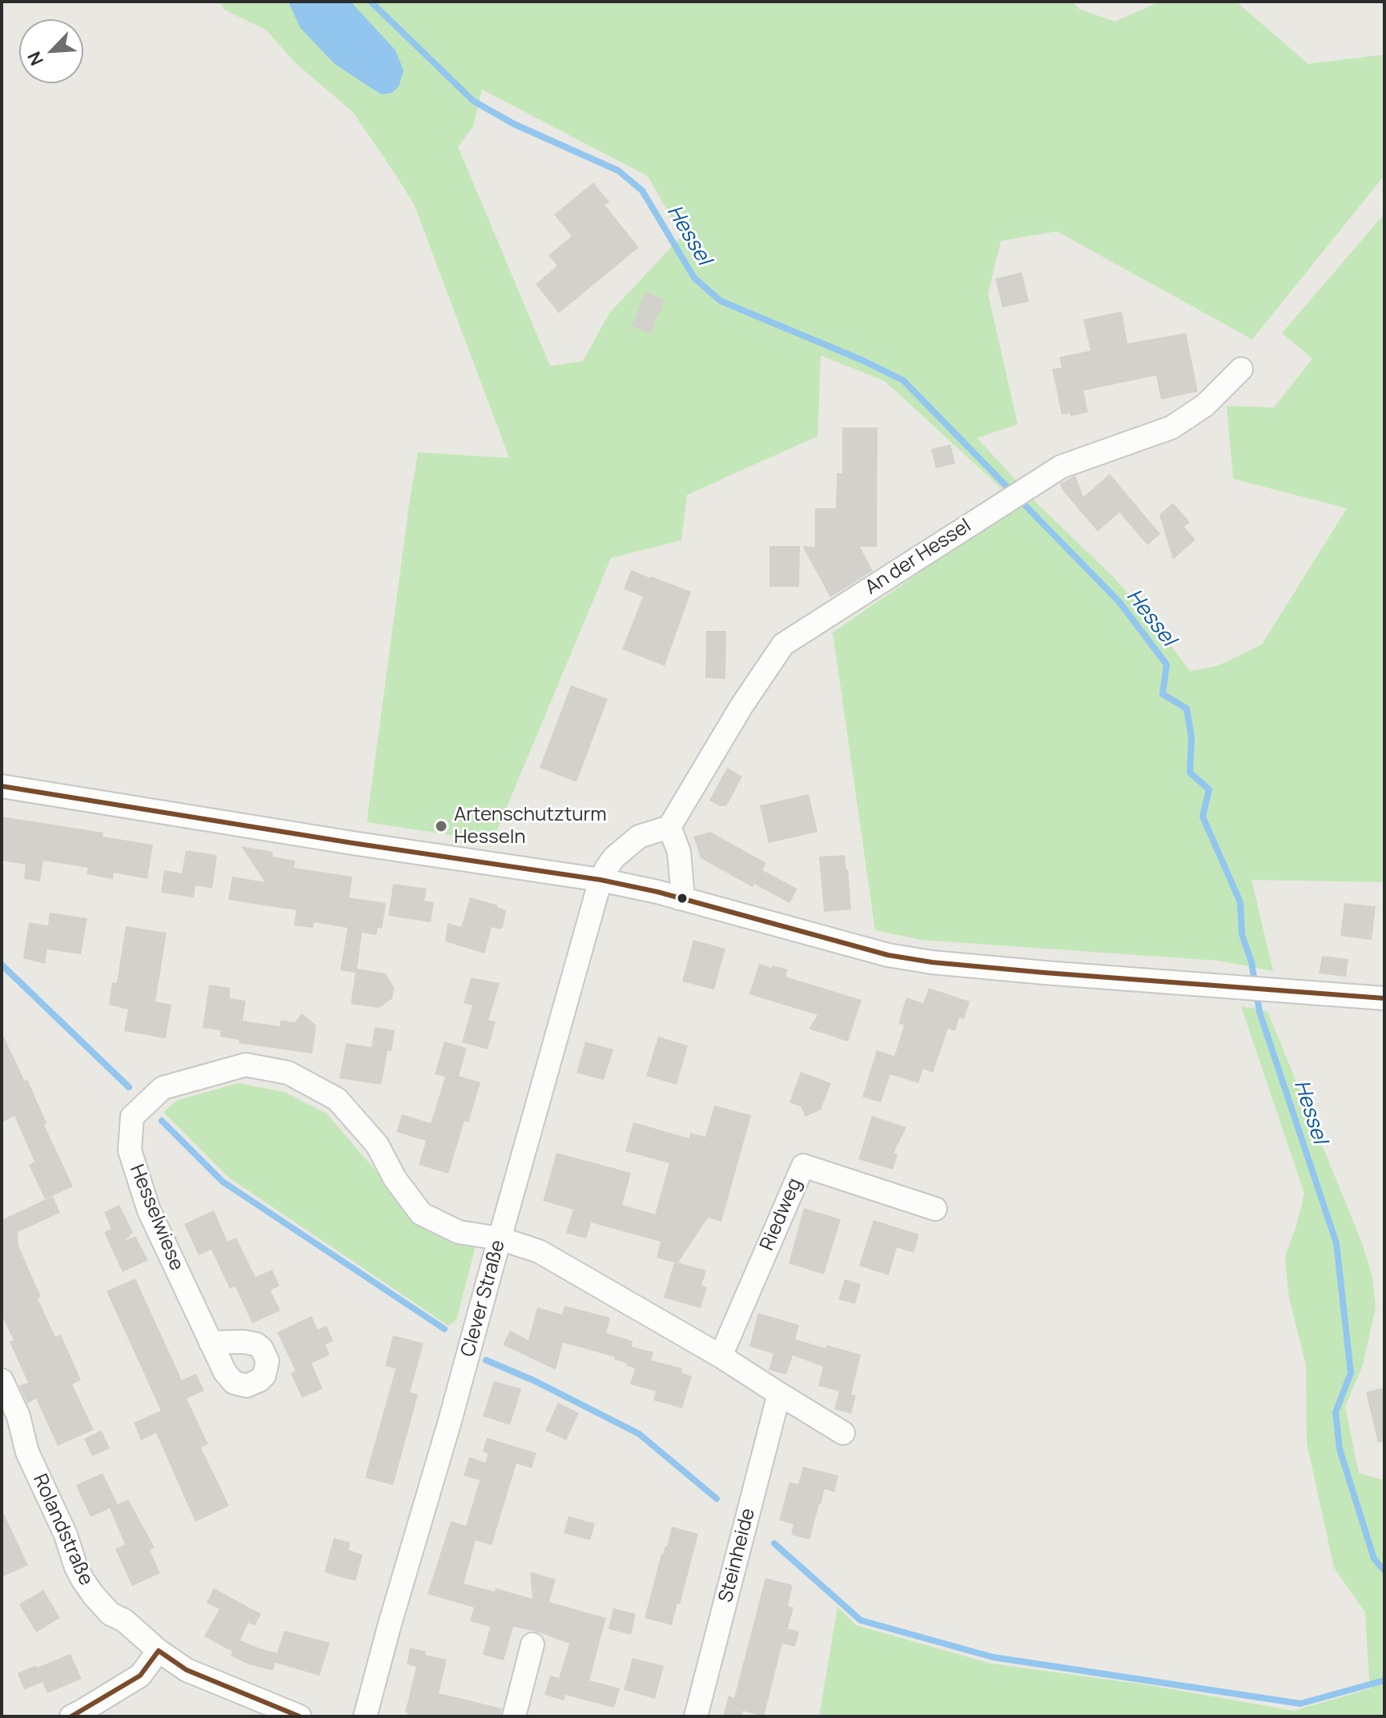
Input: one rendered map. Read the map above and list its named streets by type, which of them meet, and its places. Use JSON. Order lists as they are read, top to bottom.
{
  "streets": {
    "street": [
      "An der Hessel",
      "Riedweg",
      "Hesselwiese",
      "Clever Straße",
      "Rolandstraße",
      "Steinheide"
    ]
  },
  "crossings": [
    ["Hesselwiese", "Clever Straße"]
  ],
  "water": ["Hessel"],
  "places": ["Artenschutzturm Hesseln"],
  "north": "bottom left"
}
